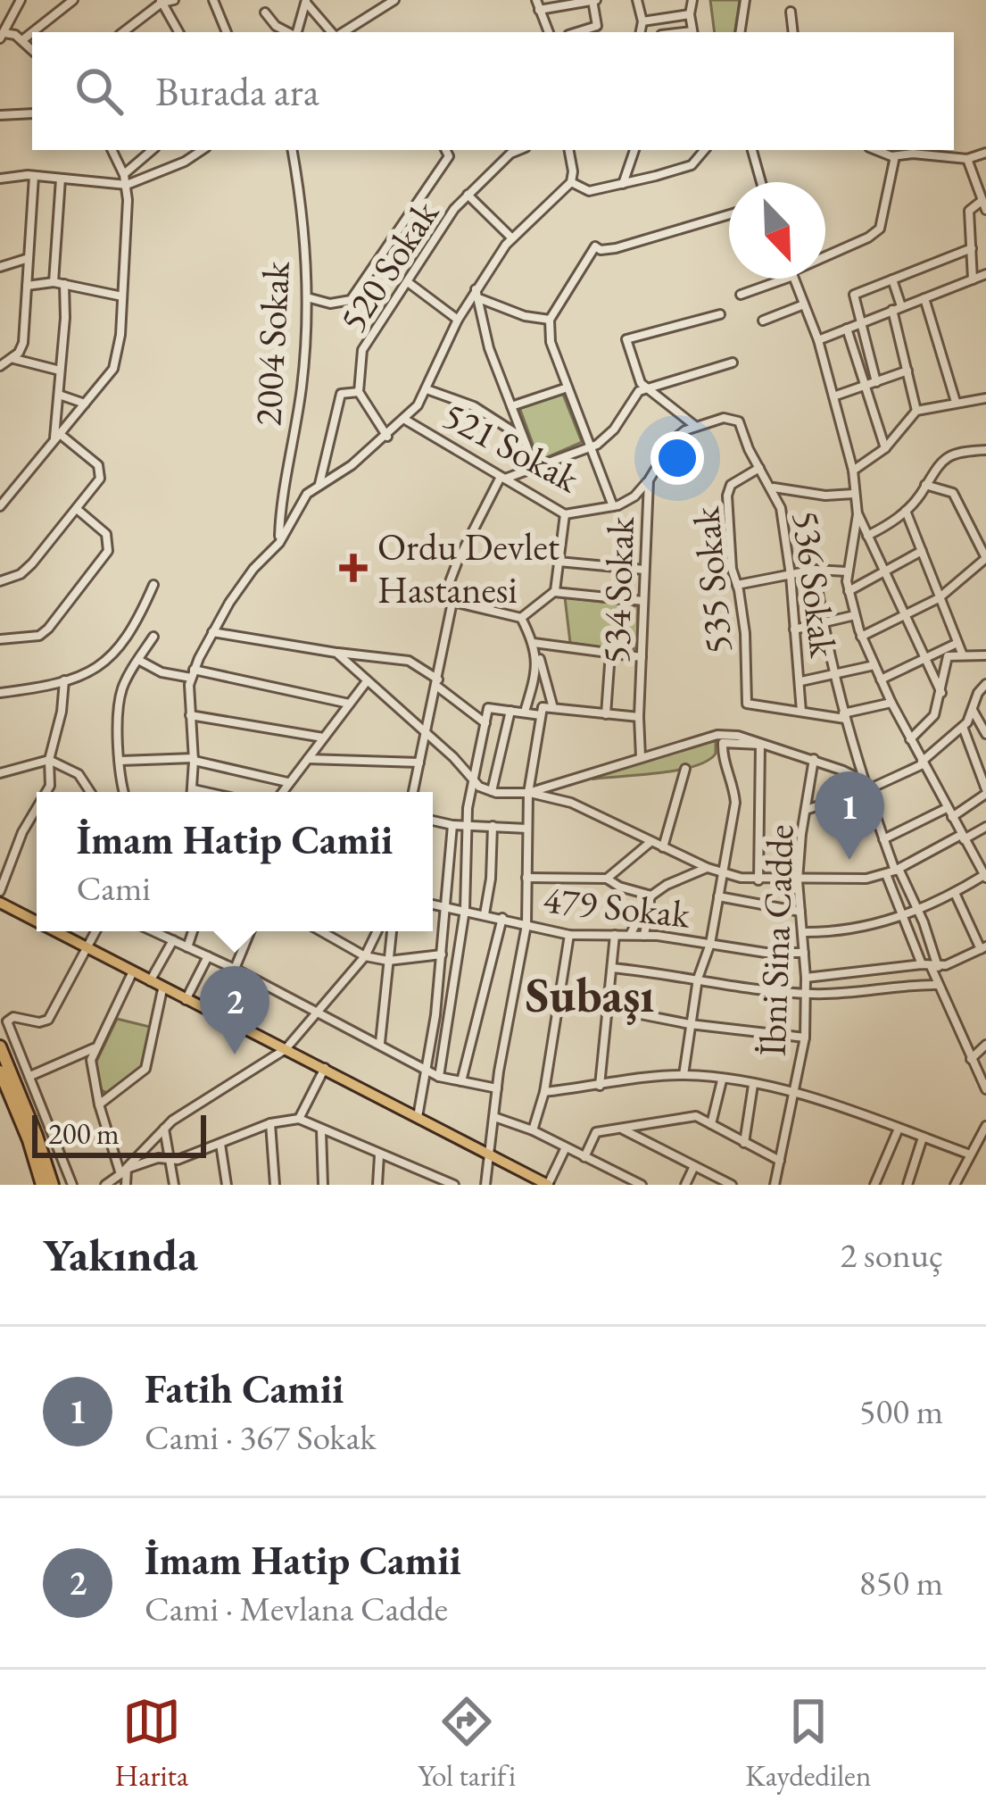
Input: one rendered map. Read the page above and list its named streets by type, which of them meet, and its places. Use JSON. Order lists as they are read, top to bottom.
{
  "streets": {
    "street": [
      "520 Sokak",
      "2004 Sokak",
      "521 Sokak",
      "535 Sokak",
      "536 Sokak",
      "534 Sokak",
      "479 Sokak",
      "İbni Sina Cadde"
    ]
  },
  "crossings": [
    ["521 Sokak", "534 Sokak"],
    ["535 Sokak", "536 Sokak"],
    ["536 Sokak", "534 Sokak"],
    ["479 Sokak", "İbni Sina Cadde"]
  ],
  "districts": ["Subaşı"],
  "places": {
    "health": ["Ordu Devlet Hastanesi"]
  },
  "scale_bar": "200 m",
  "north": "bottom right",
  "page": {
    "search": "Burada ara",
    "pins": ["1", "2"],
    "popup": ["İmam Hatip Camii", "Cami"],
    "scale": "200 m",
    "heading": ["Yakında", "2 sonuç"],
    "list": [
      {
        "mark": "1",
        "name": "Fatih Camii",
        "note": "Cami · 367 Sokak",
        "value": "500 m"
      },
      {
        "mark": "2",
        "name": "İmam Hatip Camii",
        "note": "Cami · Mevlana Cadde",
        "value": "850 m"
      }
    ],
    "nav": ["Harita", "Yol tarifi", "Kaydedilen"]
  }
}
